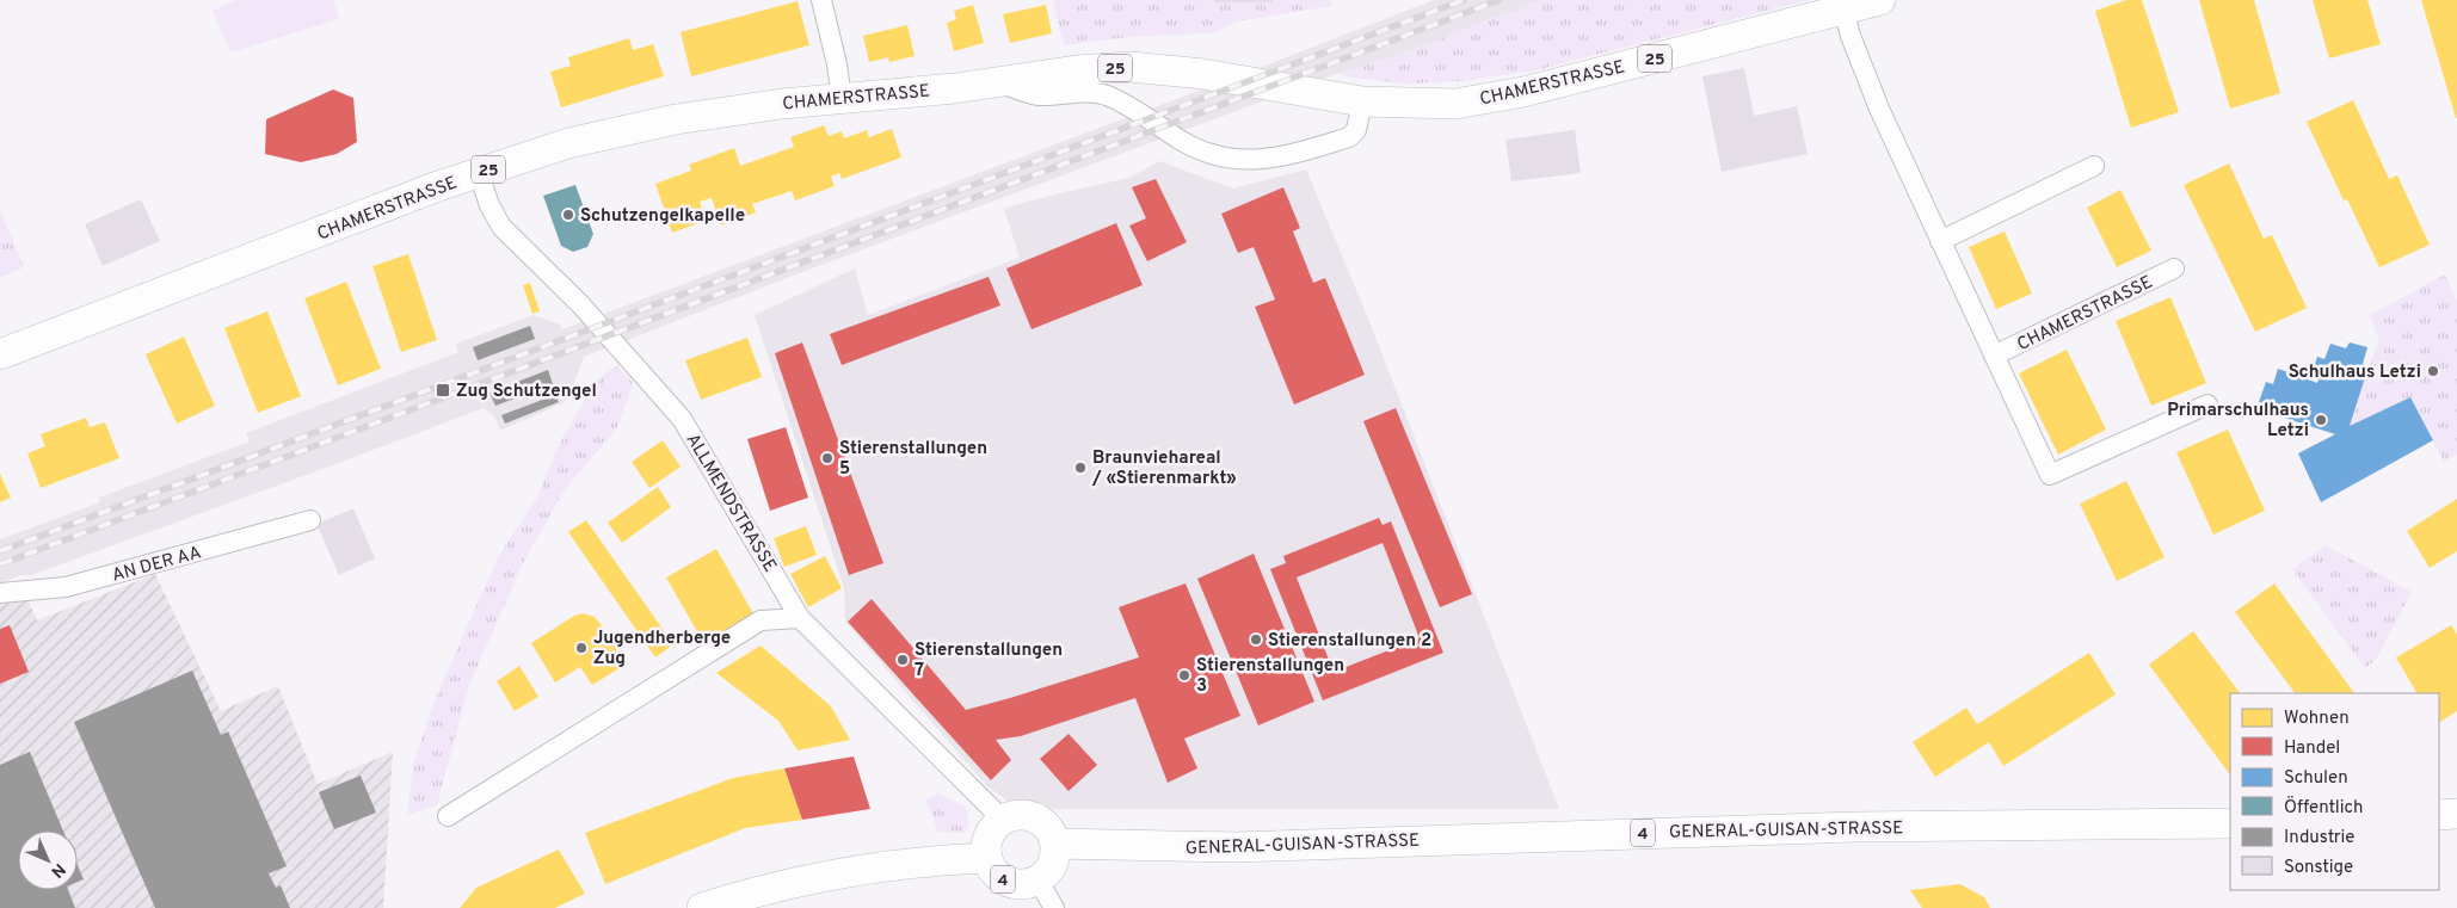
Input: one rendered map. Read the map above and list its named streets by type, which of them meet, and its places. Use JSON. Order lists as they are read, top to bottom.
{
  "streets": {
    "main road": [
      "25",
      "CHAMERSTRASSE",
      "GENERAL-GUISAN-STRASSE",
      "4"
    ],
    "street": ["ALLMENDSTRASSE", "AN DER AA"]
  },
  "crossings": [
    ["CHAMERSTRASSE", "ALLMENDSTRASSE"],
    ["ALLMENDSTRASSE", "GENERAL-GUISAN-STRASSE"],
    ["ALLMENDSTRASSE", "4"],
    ["GENERAL-GUISAN-STRASSE", "4"]
  ],
  "places": {
    "other": [
      "Schutzengelkapelle",
      "Schulhaus Letzi",
      "Primarschulhaus Letzi",
      "Stierenstallungen 5",
      "Braunviehareal / «Stierenmarkt»",
      "Stierenstallungen 2",
      "Jugendherberge Zug",
      "Stierenstallungen 7",
      "Stierenstallungen 3"
    ],
    "transit": ["Zug Schutzengel"]
  },
  "legend": [
    "Wohnen",
    "Handel",
    "Schulen",
    "Öffentlich",
    "Industrie",
    "Sonstige"
  ],
  "north": "bottom right"
}
